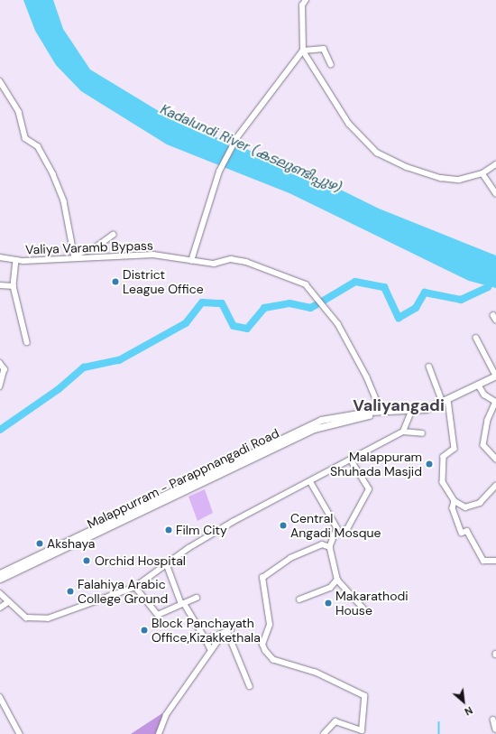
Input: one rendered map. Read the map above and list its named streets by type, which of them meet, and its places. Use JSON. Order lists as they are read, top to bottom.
{
  "streets": {
    "main road": ["Malappurram - Parappnangadi Road"],
    "street": ["Valiya Varamb Bypass"]
  },
  "crossings": [
    ["Valiya Varamb Bypass", "Malappurram - Parappnangadi Road"]
  ],
  "districts": ["Valiyangadi"],
  "water": ["Kadalundi River (കടലുണ്ടിപ്പുഴ)"],
  "places": [
    "District League Office",
    "Malappuram Shuhada Masjid",
    "Central Angadi Mosque",
    "Film City",
    "Akshaya",
    "Orchid Hospital",
    "Falahiya Arabic College Ground",
    "Makarathodi House",
    "Block Panchayath Office,Kizakkethala"
  ],
  "north": "bottom right"
}
